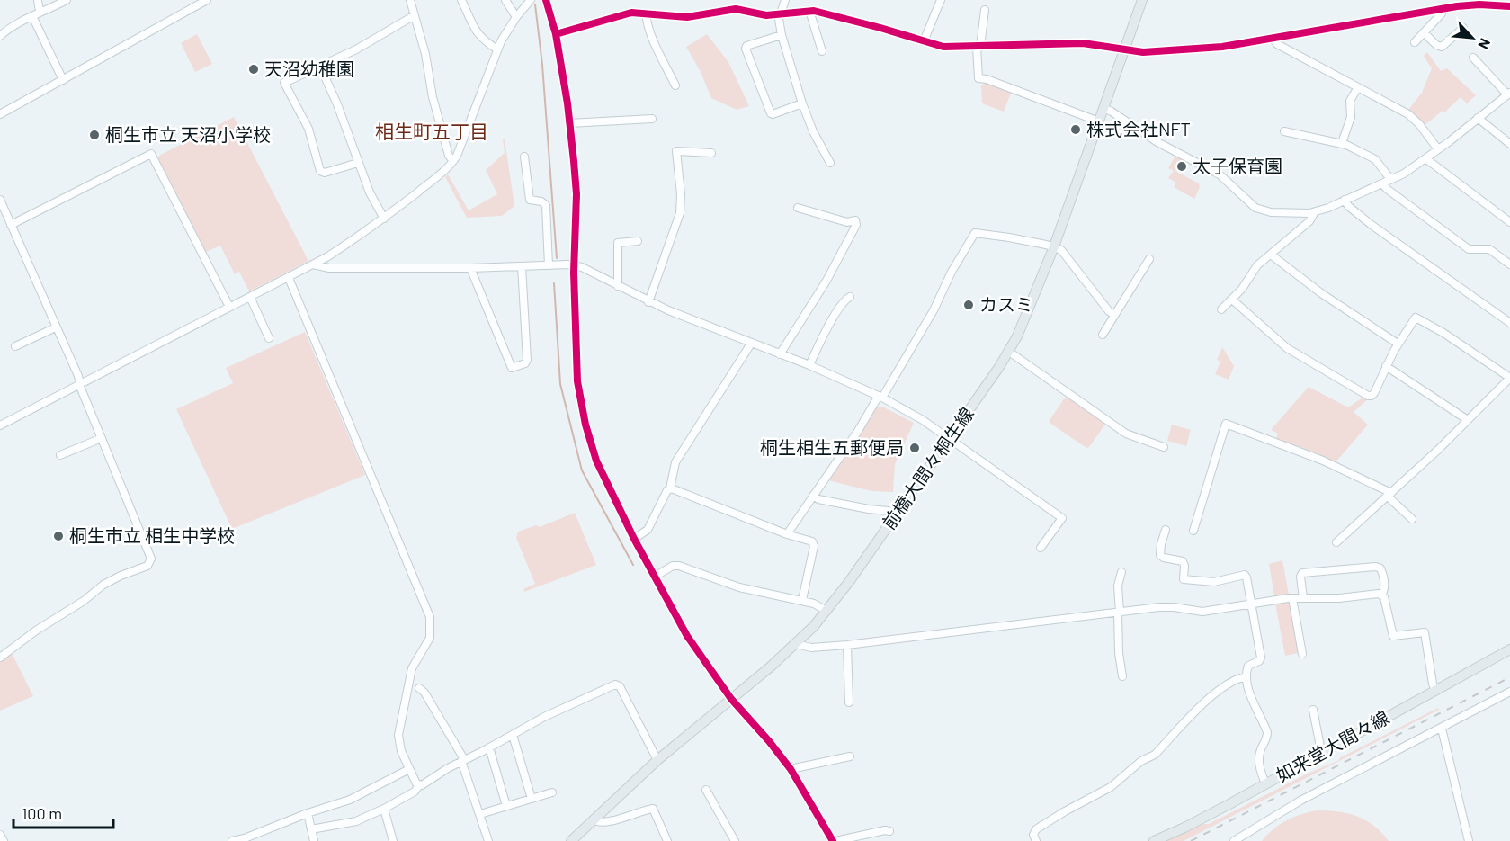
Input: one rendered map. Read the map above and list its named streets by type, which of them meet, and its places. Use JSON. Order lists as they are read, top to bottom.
{
  "streets": {
    "main road": ["前橋大間々桐生線", "如来堂大間々線"]
  },
  "districts": ["相生町五丁目"],
  "places": [
    "天沼幼稚園",
    "株式会社NFT",
    "桐生市立 天沼小学校",
    "太子保育園",
    "カスミ",
    "桐生相生五郵便局",
    "桐生市立 相生中学校"
  ],
  "scale_bar": "100 m",
  "north": "bottom right"
}
